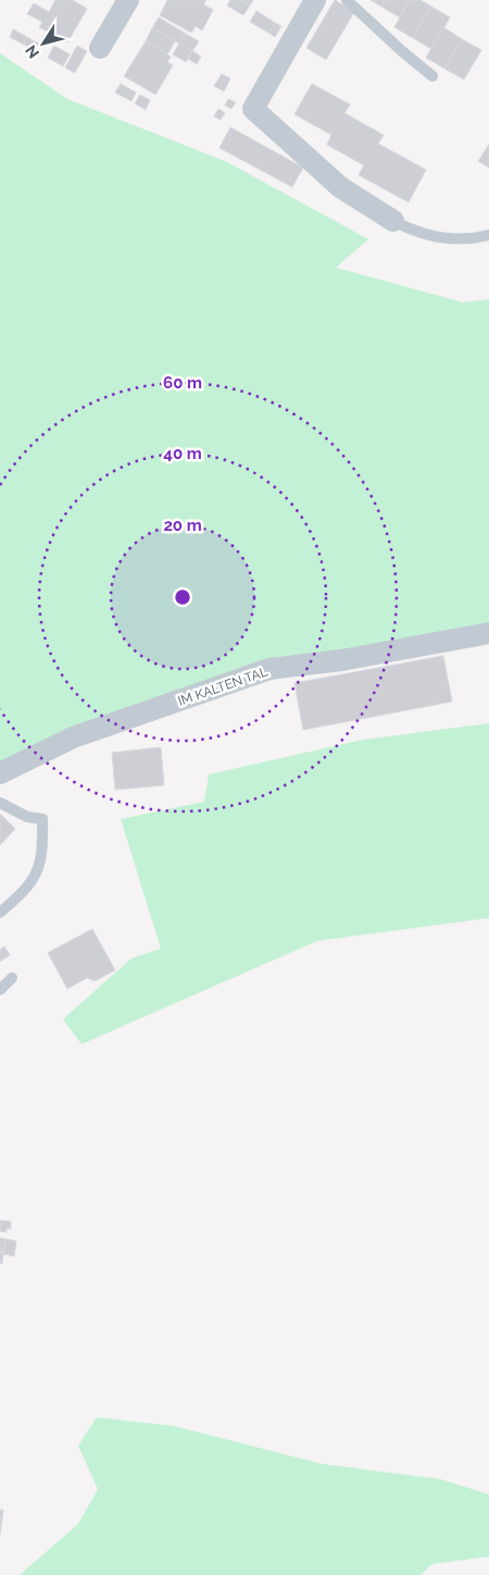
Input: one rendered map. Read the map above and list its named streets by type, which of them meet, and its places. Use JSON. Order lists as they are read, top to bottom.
{
  "streets": {
    "street": ["IM KALTEN TAL"]
  },
  "north": "bottom left",
  "rings": ["60 m", "40 m", "20 m"]
}
